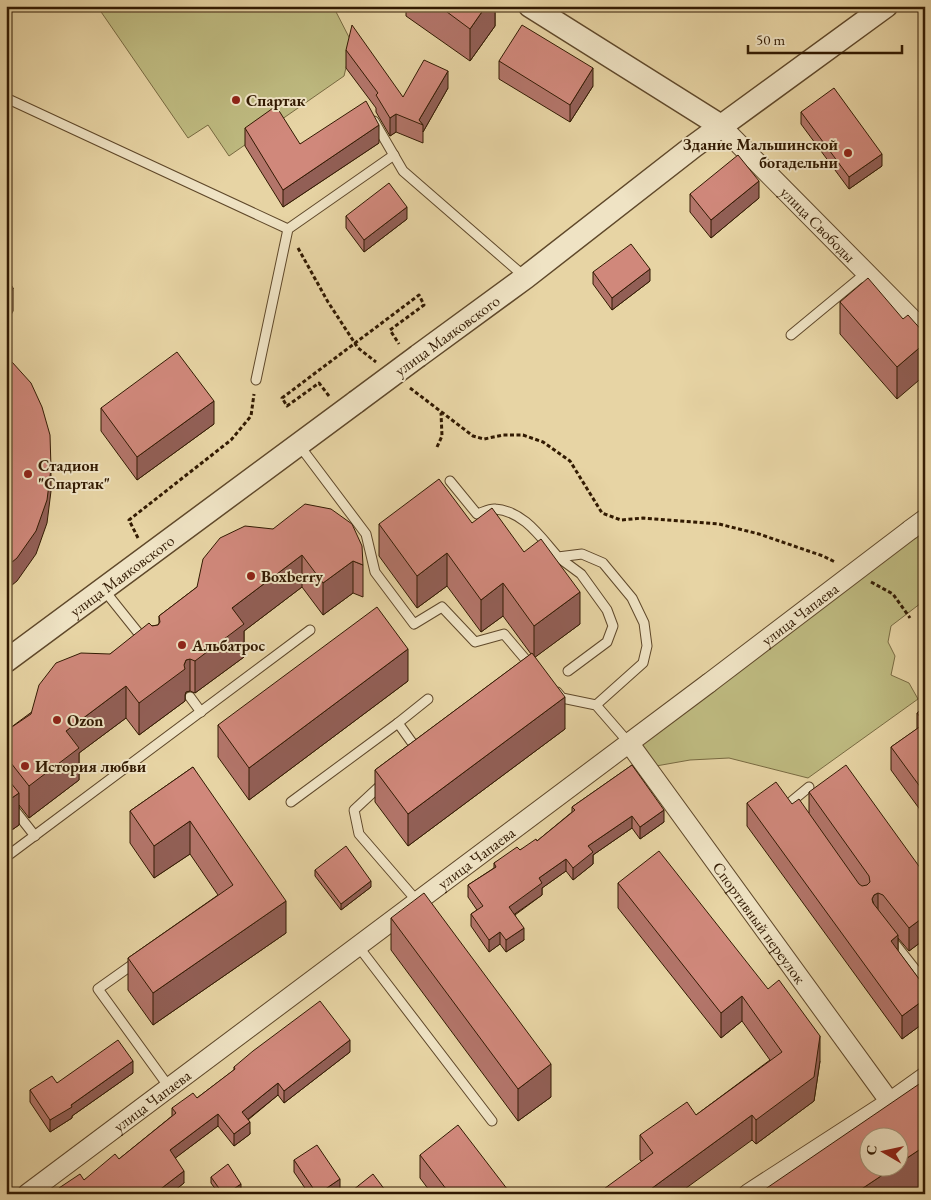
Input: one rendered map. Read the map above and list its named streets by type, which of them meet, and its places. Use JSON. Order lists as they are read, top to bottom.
{
  "streets": {
    "street": [
      "улица Свободы",
      "улица Маяковского",
      "улица Чапаева",
      "Спортивный переулок"
    ]
  },
  "crossings": [
    ["улица Свободы", "улица Маяковского"],
    ["улица Чапаева", "Спортивный переулок"]
  ],
  "places": [
    "Спартак",
    "Здание Мальшинской богадельни",
    "Стадион \"Спартак\"",
    "Boxberry",
    "Альбатрос",
    "Ozon",
    "История любви"
  ],
  "scale_bar": "50 m",
  "north": "left"
}
